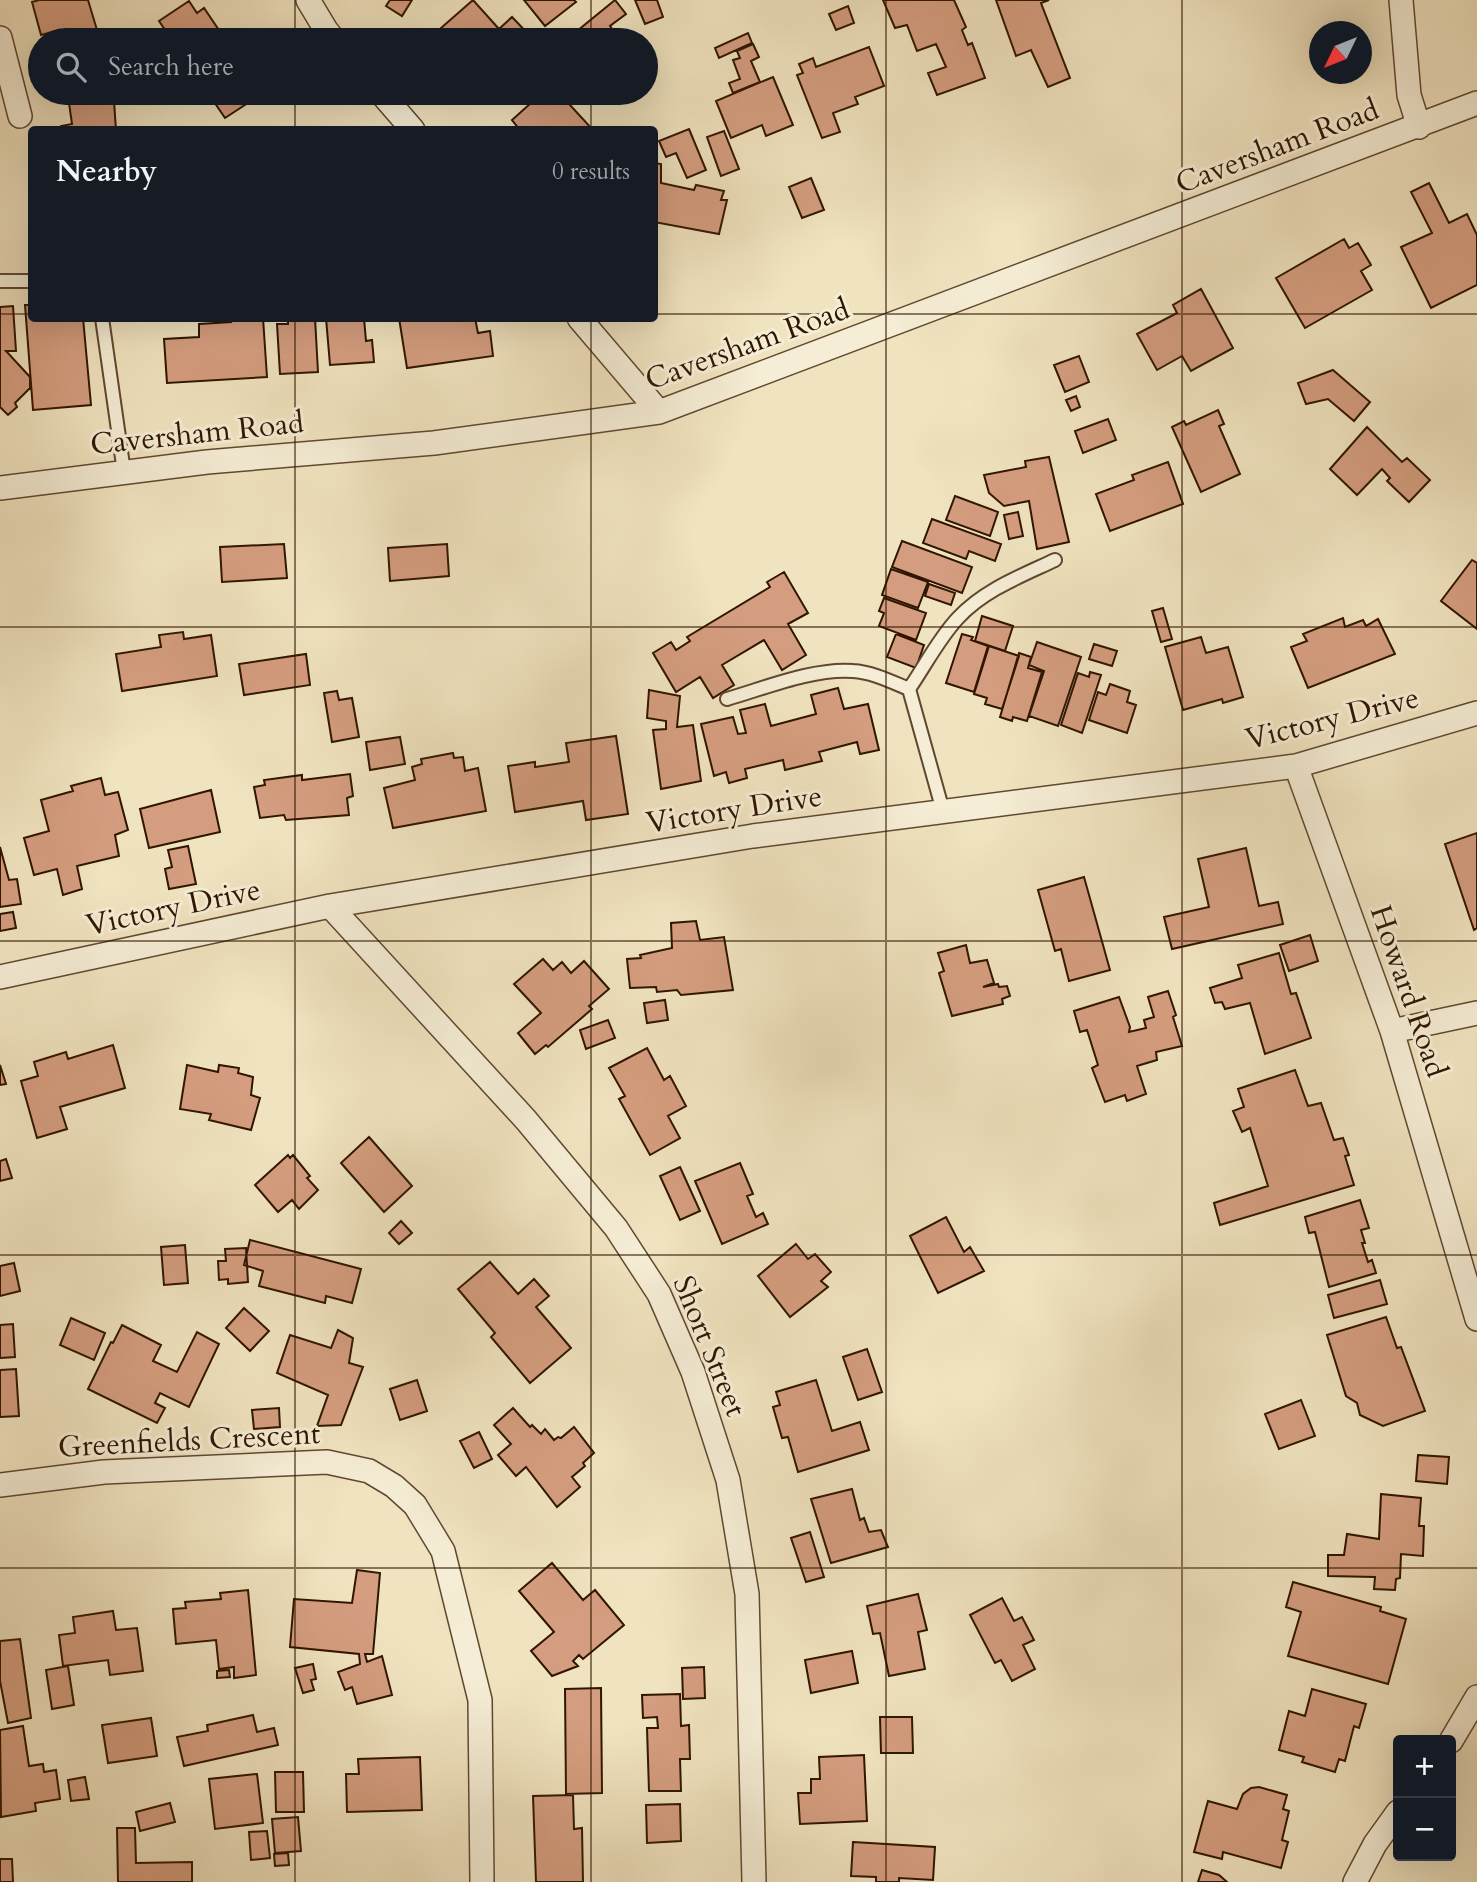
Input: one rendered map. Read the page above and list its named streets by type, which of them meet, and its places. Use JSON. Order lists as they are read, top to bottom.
{
  "streets": {
    "street": [
      "Caversham Road",
      "Victory Drive",
      "Howard Road",
      "Short Street",
      "Greenfields Crescent"
    ]
  },
  "crossings": [
    ["Victory Drive", "Howard Road"],
    ["Victory Drive", "Short Street"]
  ],
  "north": "bottom left",
  "page": {
    "search": "Search here",
    "heading": ["Nearby", "0 results"],
    "map_buttons": ["+", "−"]
  }
}
